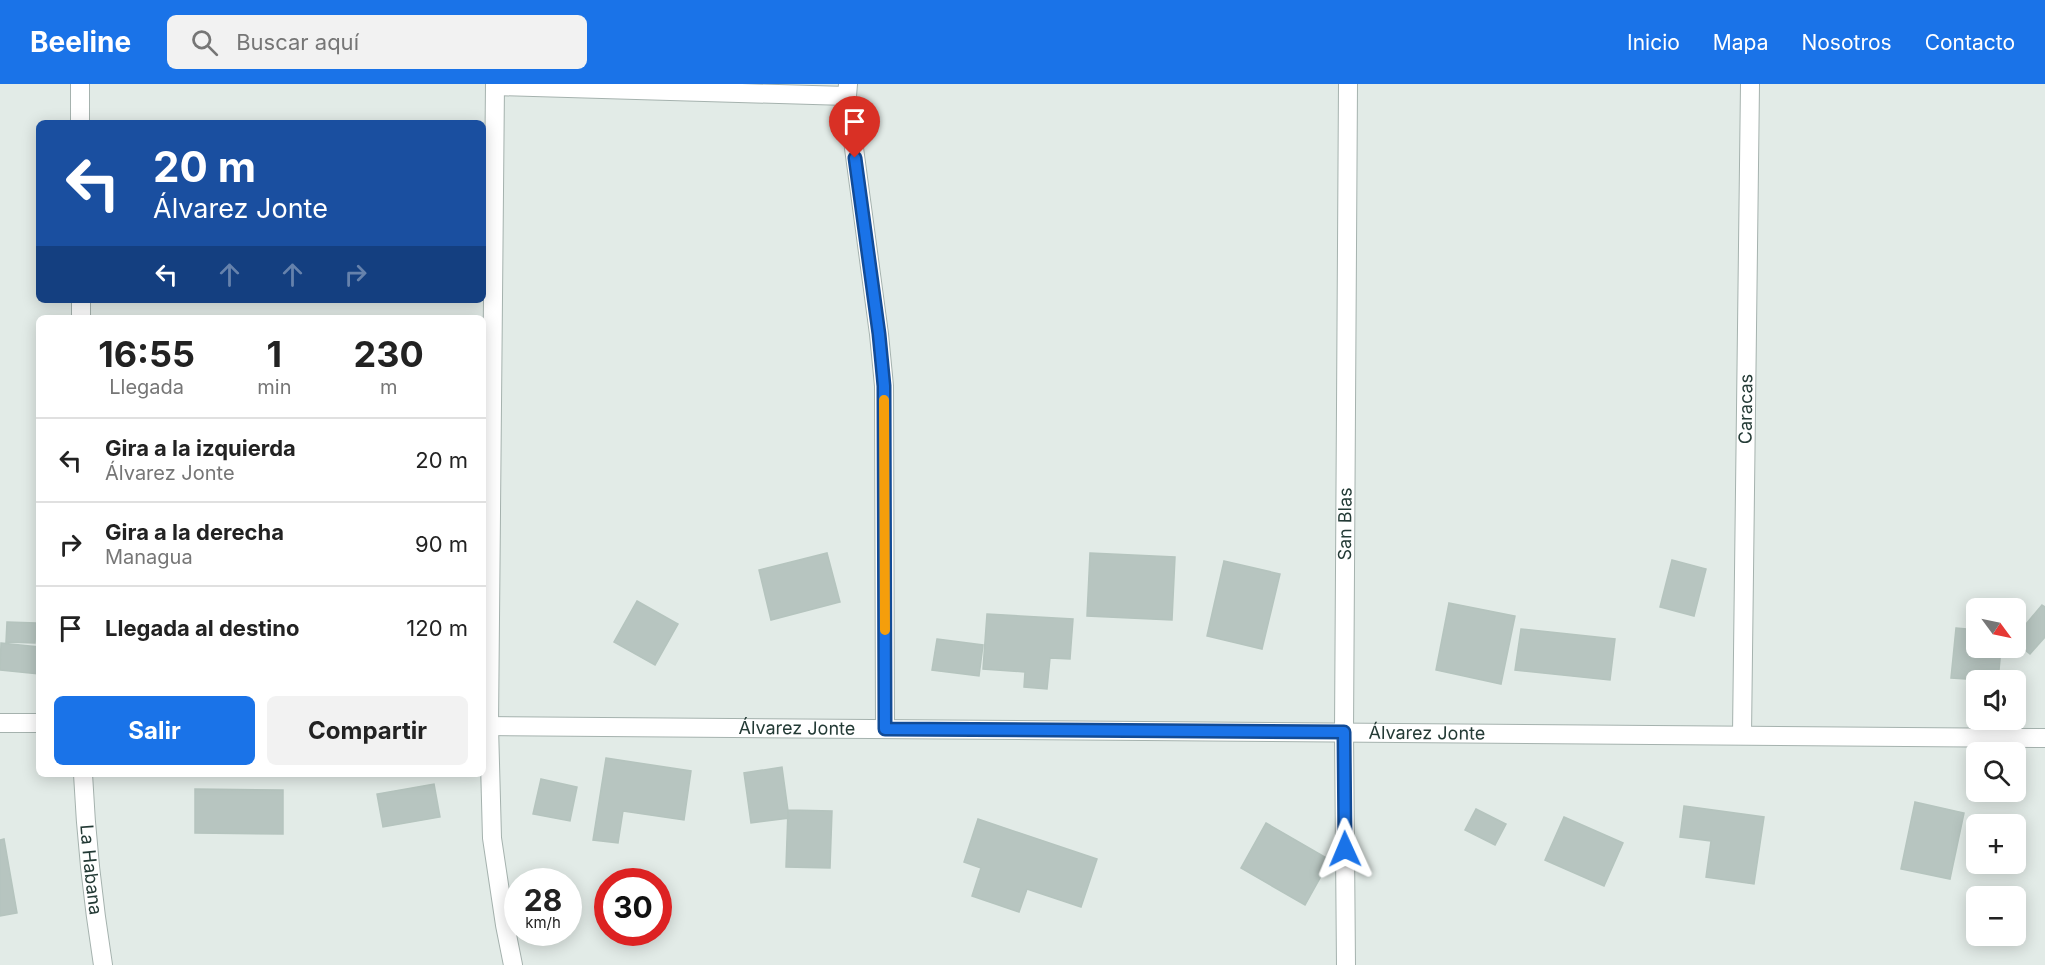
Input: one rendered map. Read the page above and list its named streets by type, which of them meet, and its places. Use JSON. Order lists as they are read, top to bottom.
{
  "streets": {
    "street": [
      "Caracas",
      "San Blas",
      "Álvarez Jonte",
      "La Habana"
    ]
  },
  "crossings": [
    ["Caracas", "Álvarez Jonte"],
    ["San Blas", "Álvarez Jonte"]
  ],
  "north": "bottom right",
  "page": {
    "header": "Beeline",
    "search": "Buscar aquí",
    "nav": [
      "Inicio",
      "Mapa",
      "Nosotros",
      "Contacto"
    ],
    "turn": ["20 m", "Álvarez Jonte"],
    "eta": [
      "16:55",
      "Llegada",
      "1",
      "min",
      "230",
      "m"
    ],
    "list": [
      {
        "name": "Gira a la izquierda",
        "note": "Álvarez Jonte",
        "value": "20 m"
      },
      {
        "name": "Gira a la derecha",
        "note": "Managua",
        "value": "90 m"
      },
      {
        "name": "Llegada al destino",
        "value": "120 m"
      }
    ],
    "map_buttons": ["+", "−"],
    "buttons": ["Salir", "Compartir"],
    "speed": "28 km/h",
    "limit": "30"
  }
}
